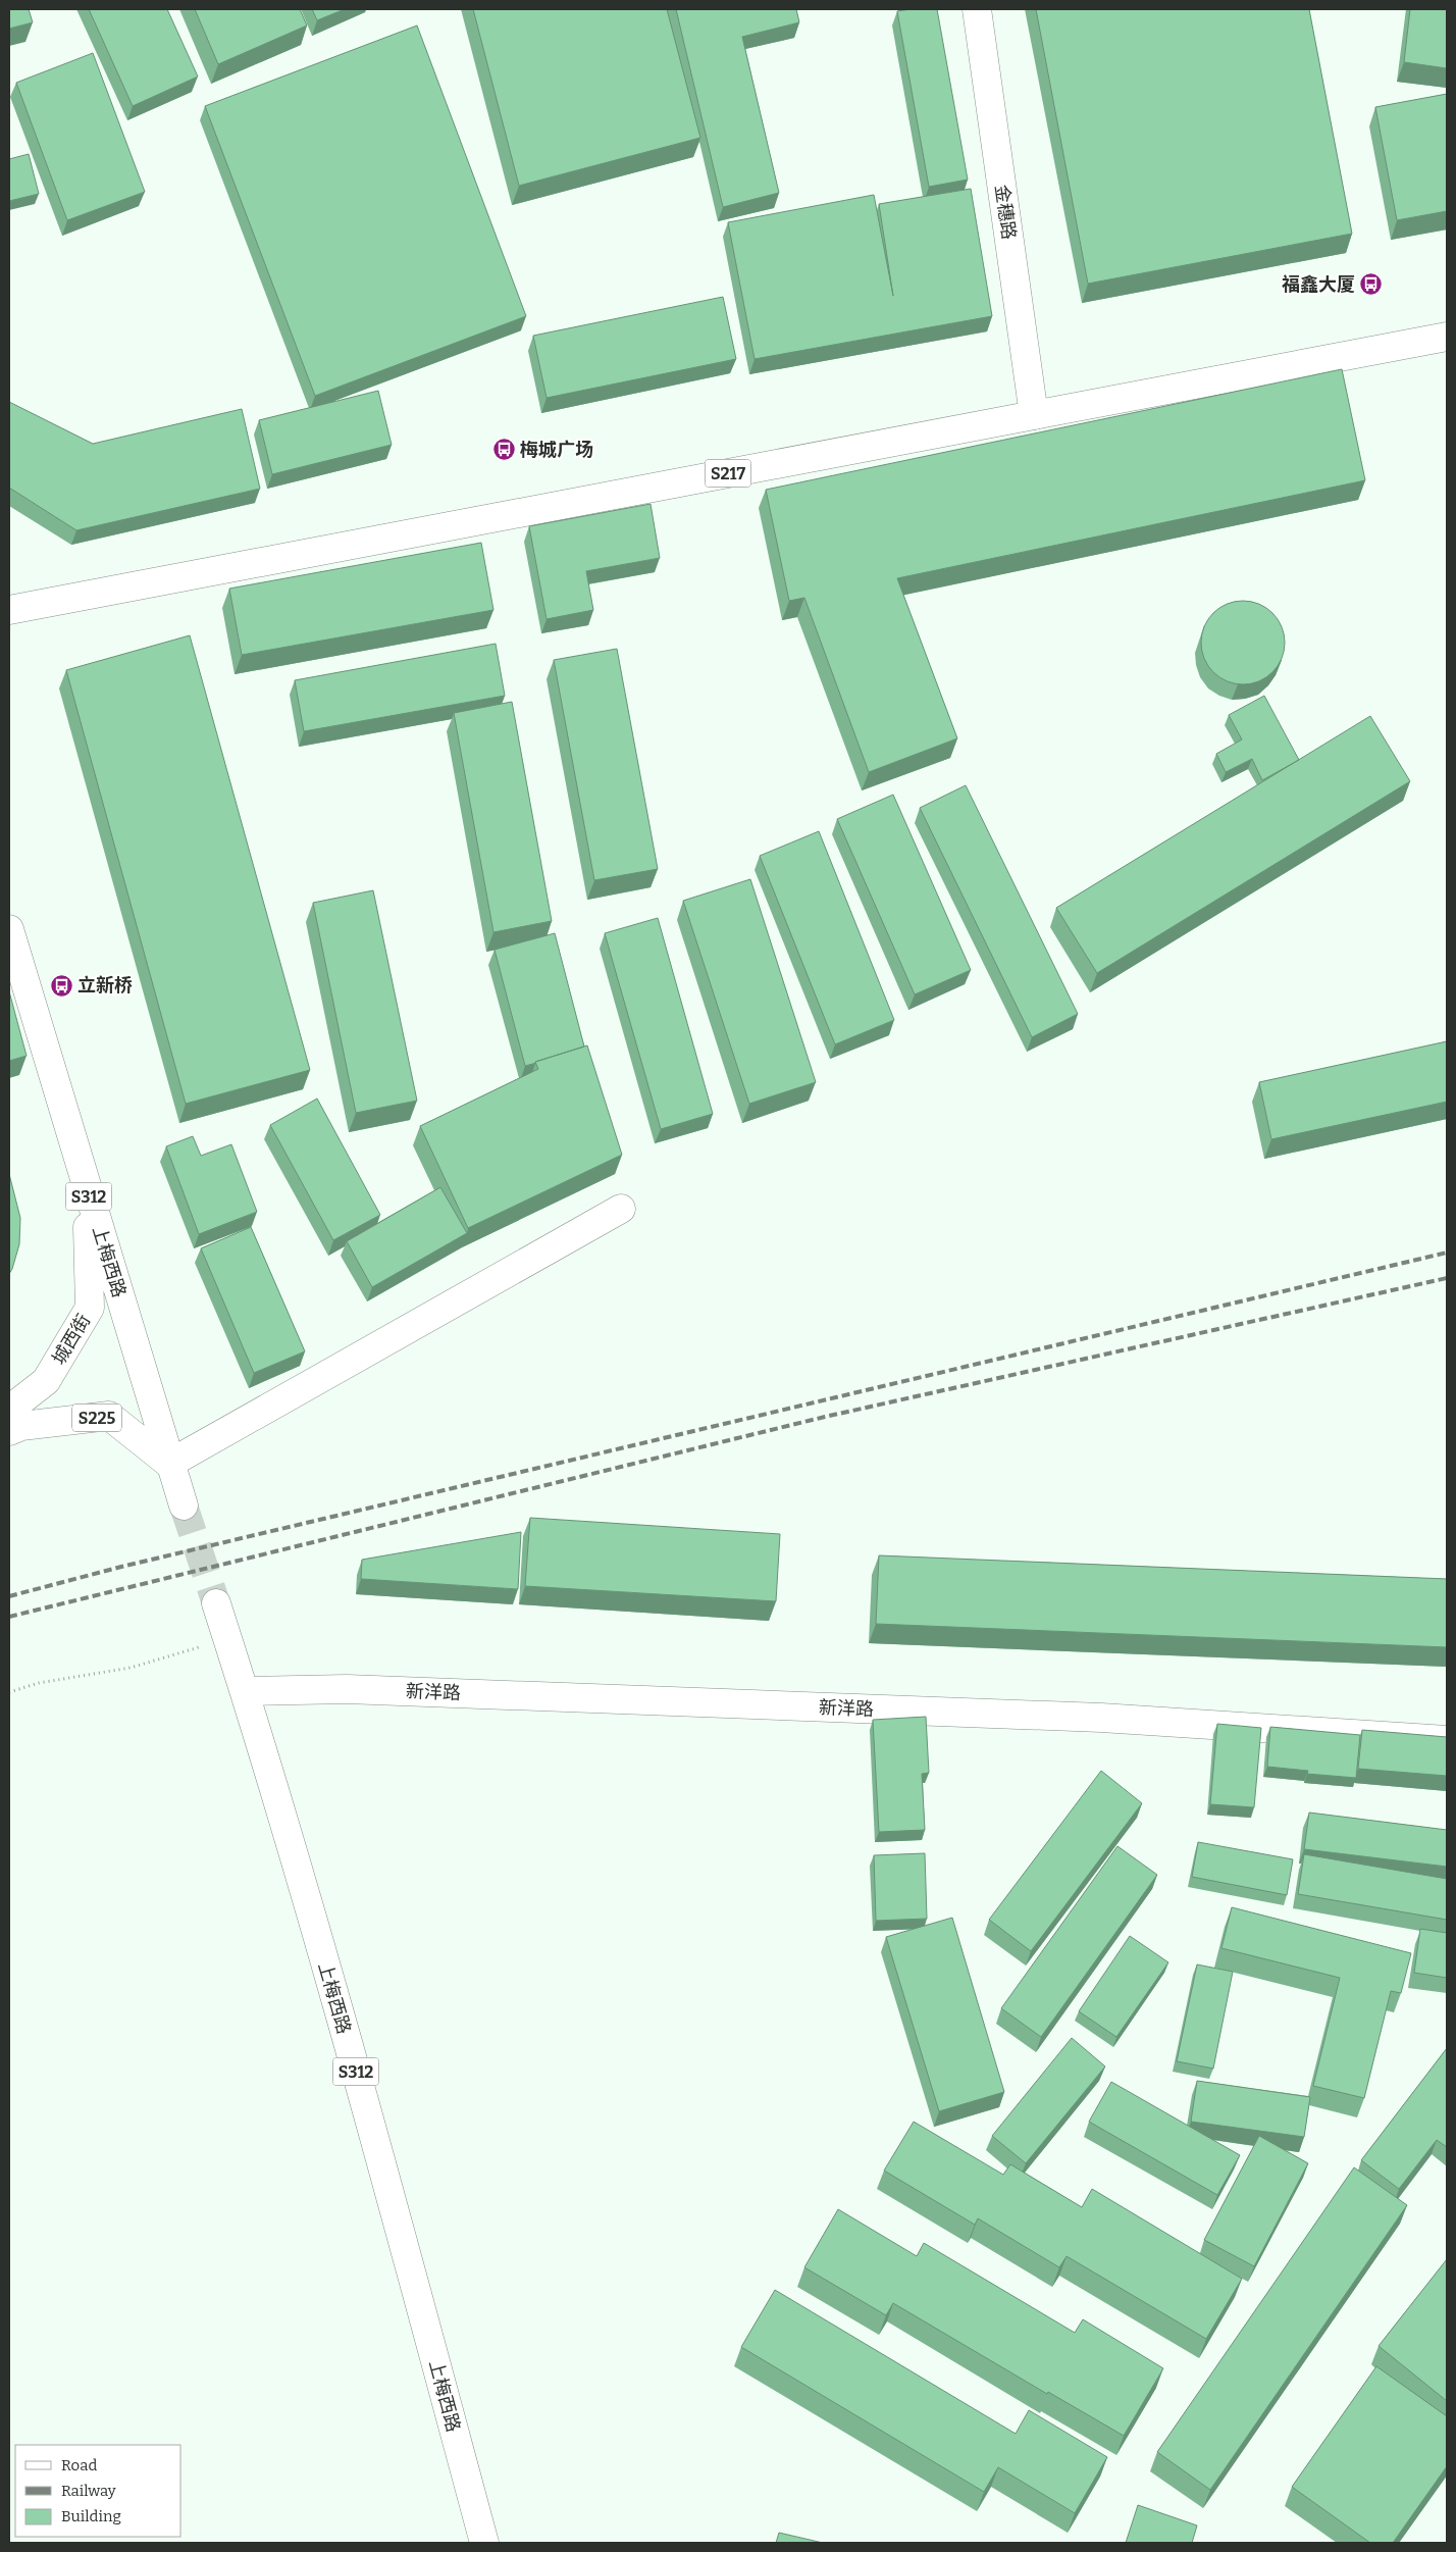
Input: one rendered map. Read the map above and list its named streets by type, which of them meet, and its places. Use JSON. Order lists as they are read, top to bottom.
{
  "streets": {
    "main road": [
      "金穗路",
      "S217",
      "S312",
      "上梅西路",
      "城西街",
      "S225",
      "新洋路"
    ]
  },
  "crossings": [
    ["金穗路", "S217"],
    ["上梅西路", "城西街"],
    ["上梅西路", "S225"],
    ["上梅西路", "新洋路"]
  ],
  "places": {
    "bus stop": ["福鑫大厦", "梅城广场", "立新桥"]
  },
  "legend": ["Road", "Railway", "Building"]
}
